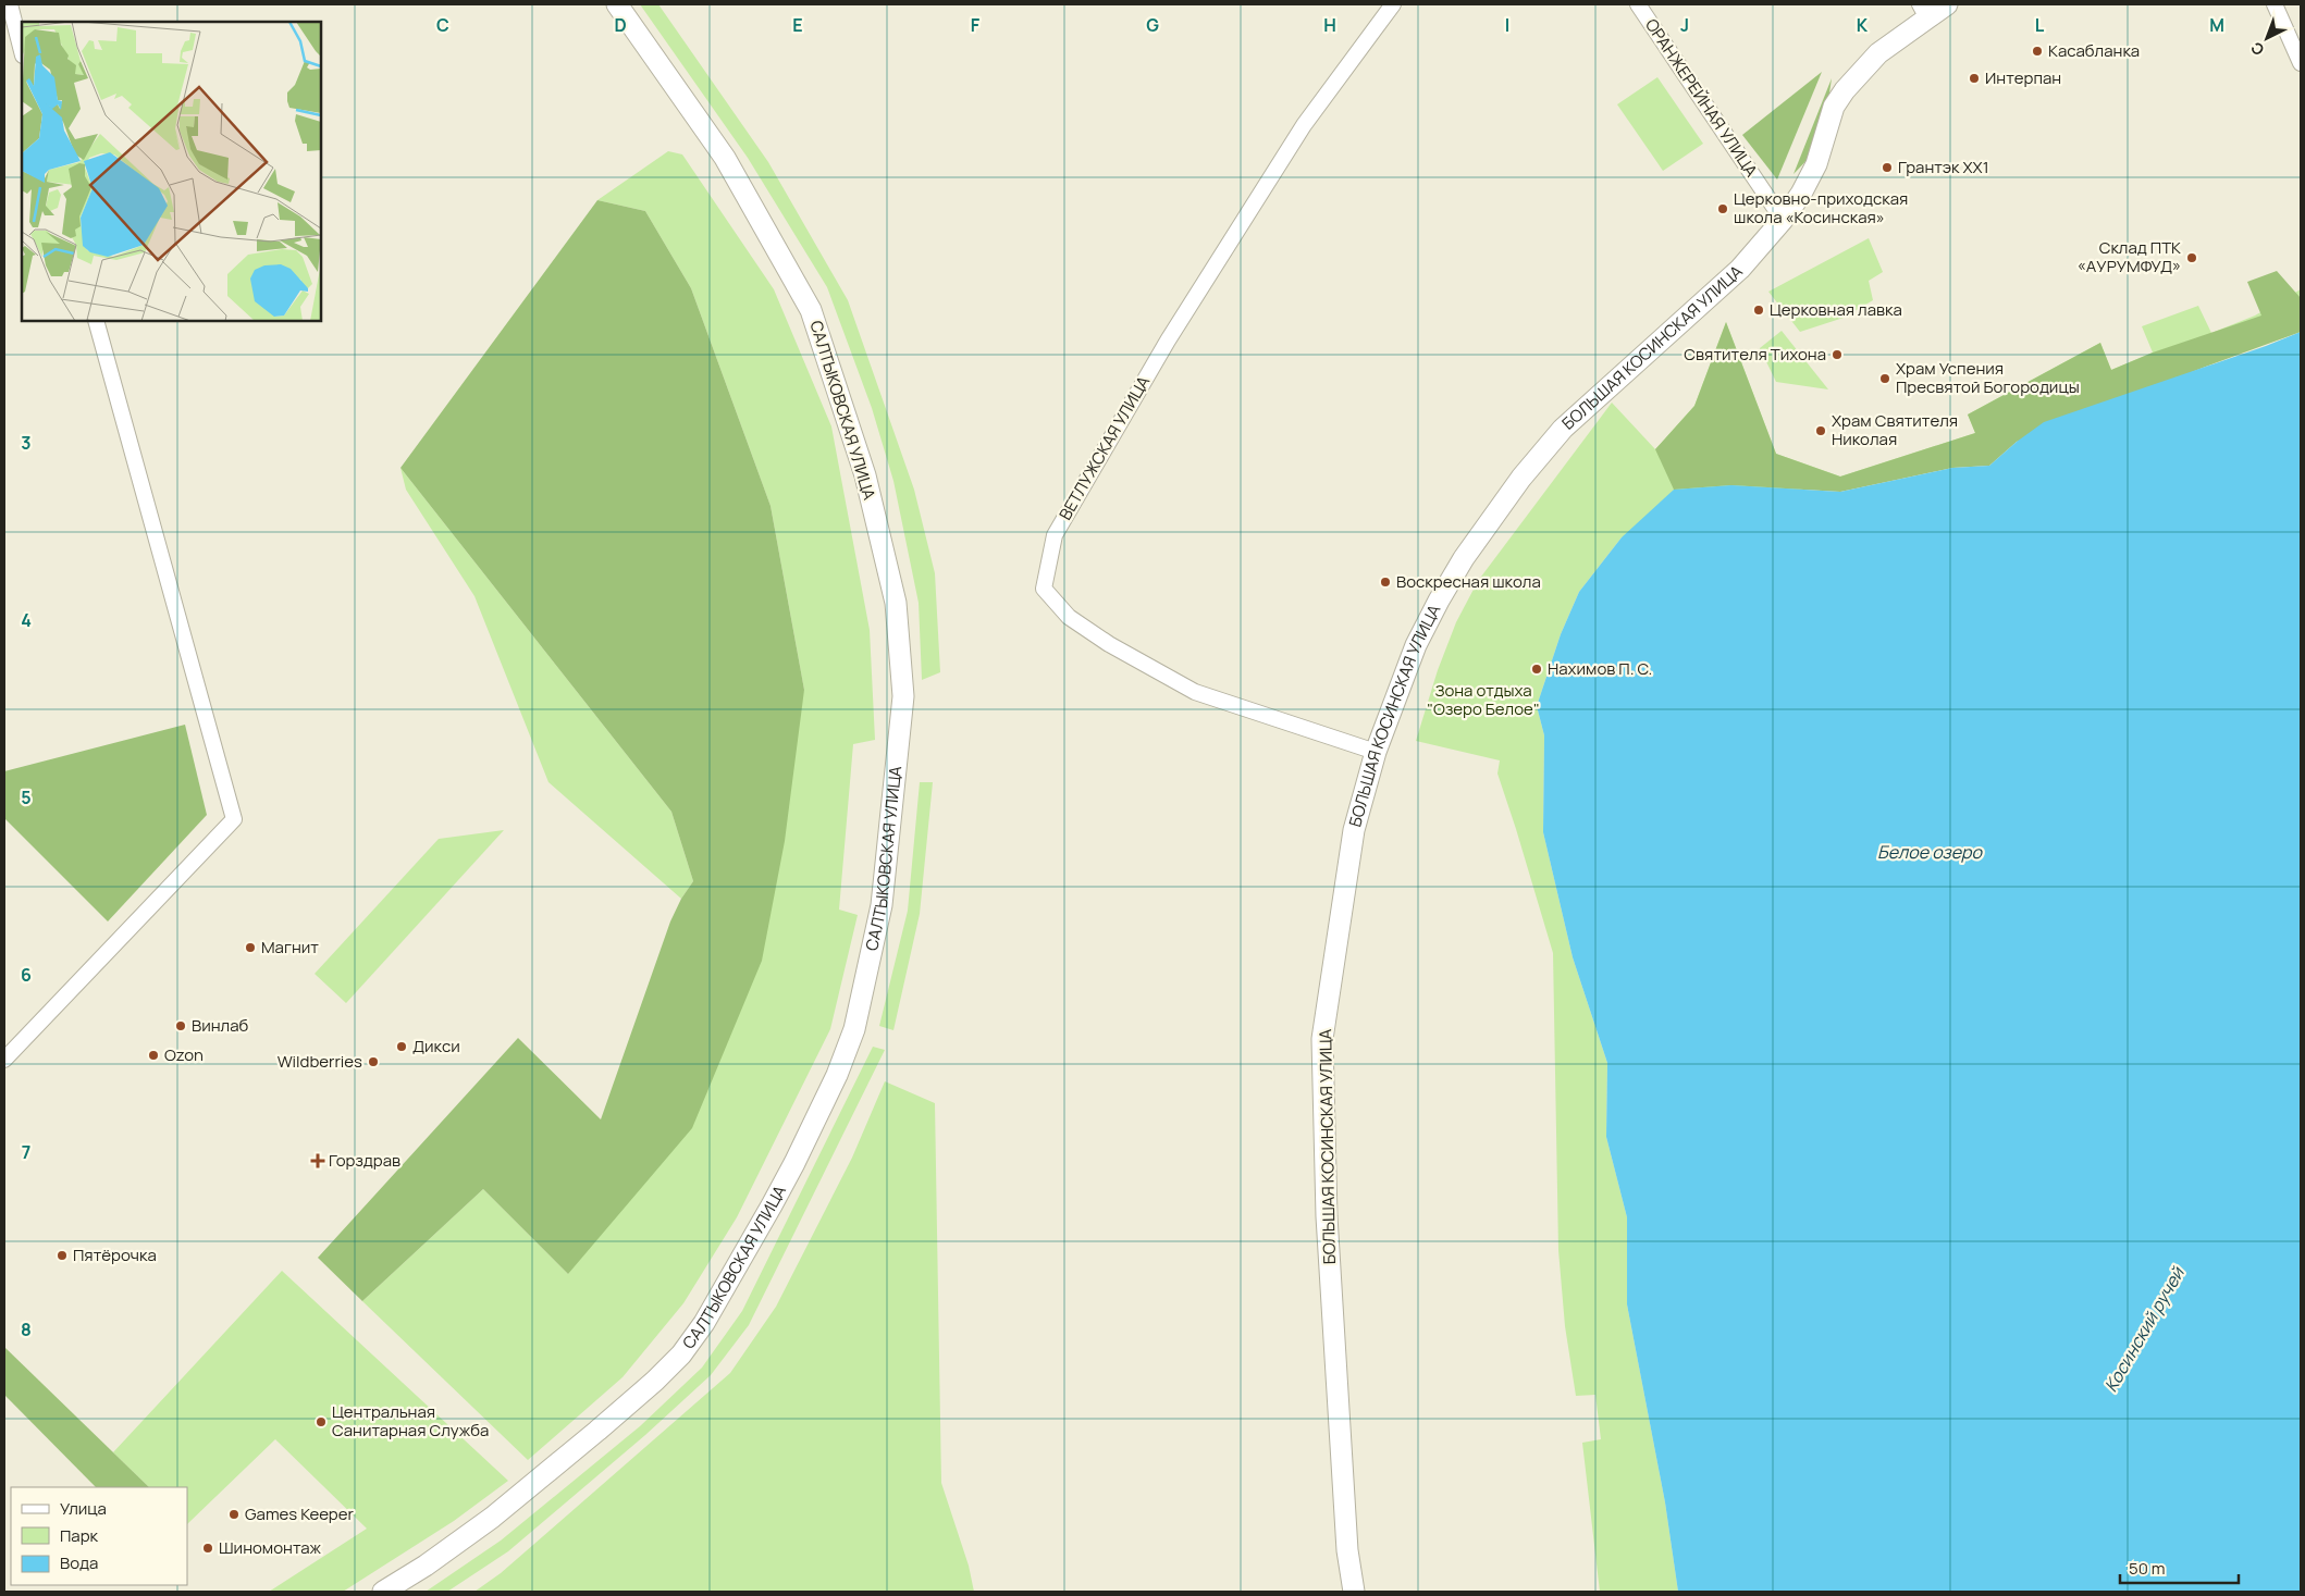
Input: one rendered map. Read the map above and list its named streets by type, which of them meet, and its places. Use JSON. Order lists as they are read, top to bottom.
{
  "streets": {
    "main road": ["БОЛЬШАЯ КОСИНСКАЯ УЛИЦА", "САЛТЫКОВСКАЯ УЛИЦА"],
    "street": ["ОРАНЖЕРЕЙНАЯ УЛИЦА", "ВЕТЛУЖСКАЯ УЛИЦА"]
  },
  "crossings": [
    ["ОРАНЖЕРЕЙНАЯ УЛИЦА", "БОЛЬШАЯ КОСИНСКАЯ УЛИЦА"],
    ["БОЛЬШАЯ КОСИНСКАЯ УЛИЦА", "ВЕТЛУЖСКАЯ УЛИЦА"]
  ],
  "water": ["Белое озеро", "Косинский ручей"],
  "parks": ["Зона отдыха \"Озеро Белое\""],
  "places": {
    "other": [
      "Касабланка",
      "Интерпан",
      "Грантэк ХХ1",
      "Церковно-приходская школа «Косинская»",
      "Склад ПТК «АУРУМФУД»",
      "Церковная лавка",
      "Святителя Тихона",
      "Храм Успения Пресвятой Богородицы",
      "Храм Святителя Николая",
      "Воскресная школа",
      "Нахимов П. С.",
      "Магнит",
      "Винлаб",
      "Дикси",
      "Ozon",
      "Wildberries",
      "Пятёрочка",
      "Центральная Санитарная Служба",
      "Games Keeper",
      "Шиномонтаж"
    ],
    "health": ["Горздрав"]
  },
  "legend": ["Улица", "Парк", "Вода"],
  "scale_bar": "50 m",
  "north": "bottom left",
  "grid": {
    "columns": [
      "C",
      "D",
      "E",
      "F",
      "G",
      "H",
      "I",
      "J",
      "K",
      "L",
      "M"
    ],
    "rows": [
      "3",
      "4",
      "5",
      "6",
      "7",
      "8"
    ]
  }
}
